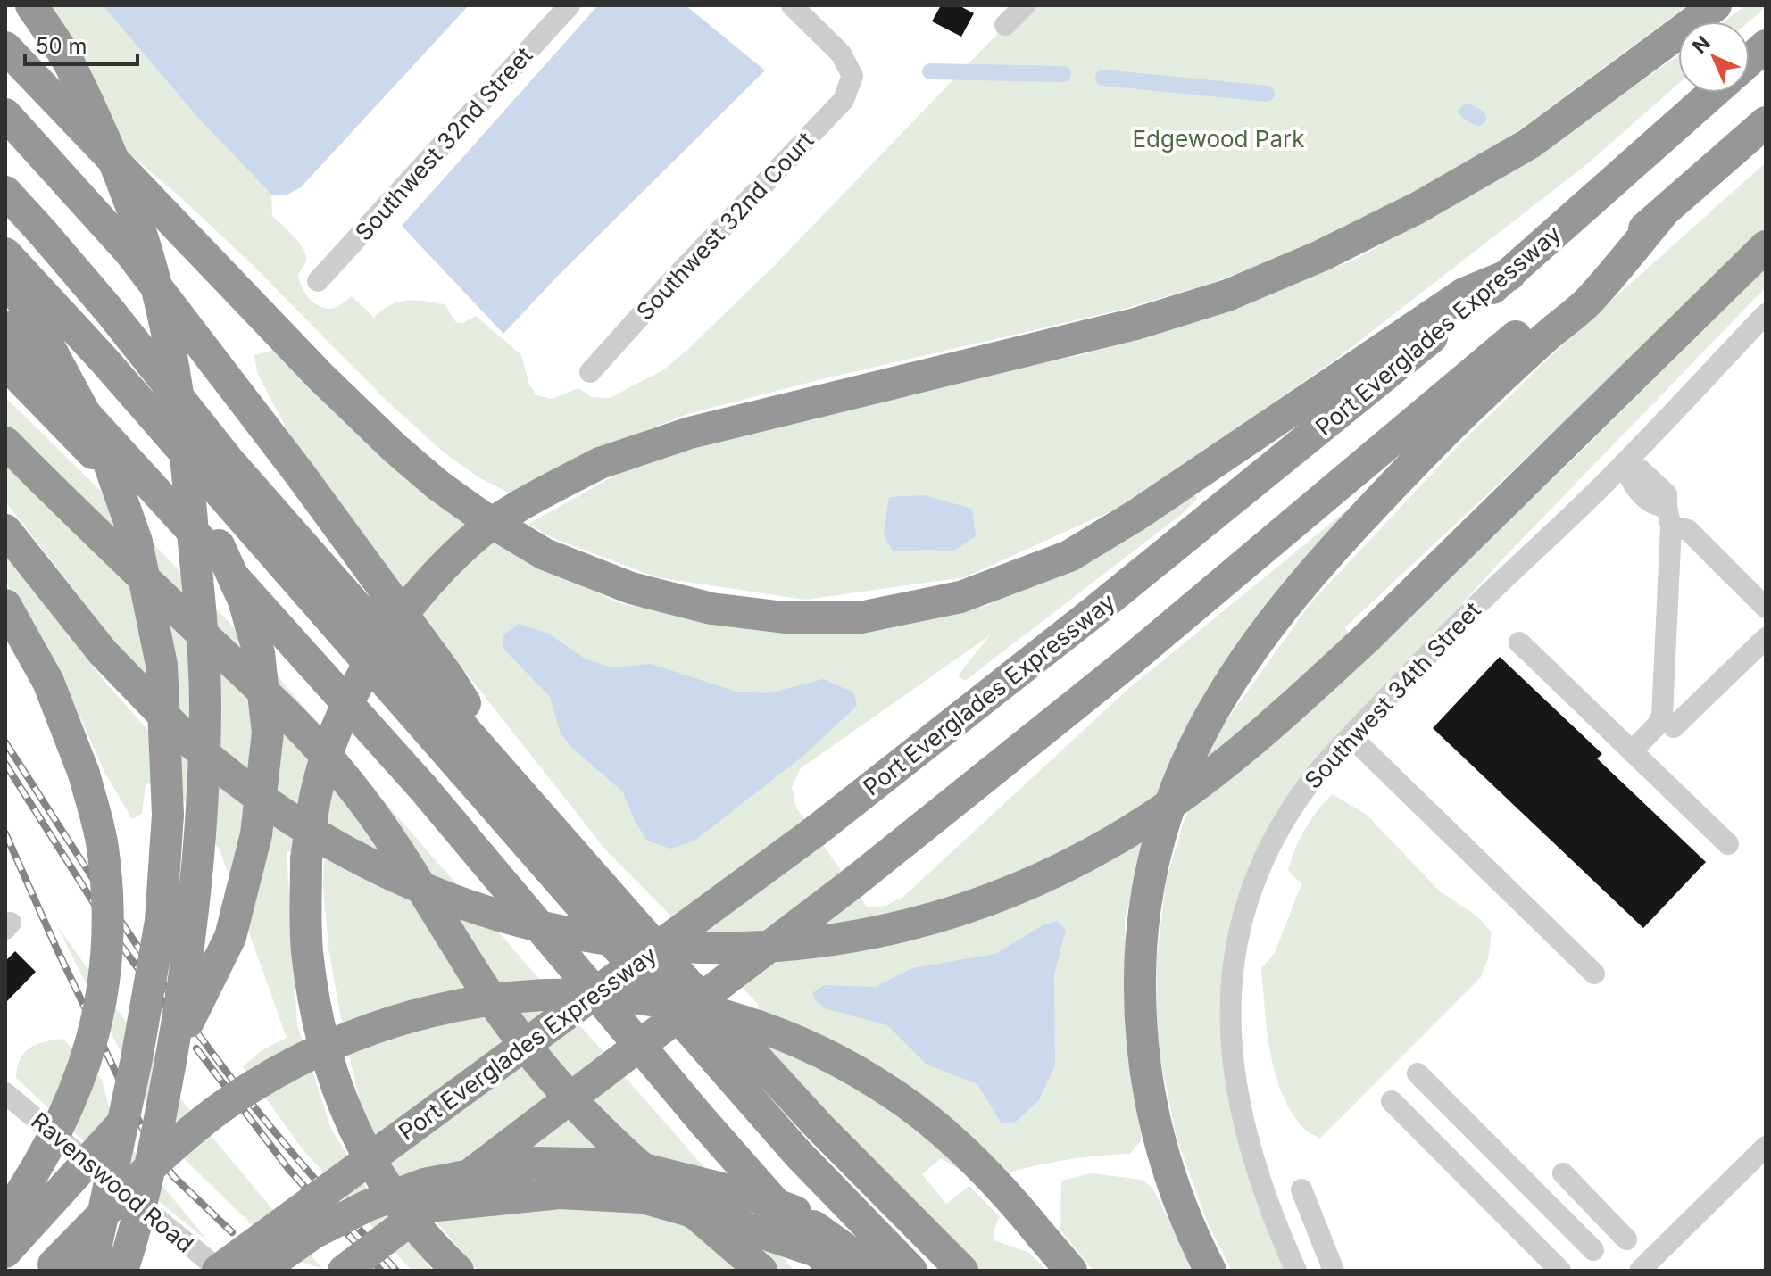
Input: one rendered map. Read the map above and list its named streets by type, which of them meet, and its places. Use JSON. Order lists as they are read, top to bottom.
{
  "streets": {
    "highway": ["Port Everglades Expressway"],
    "street": [
      "Southwest 32nd Street",
      "Southwest 32nd Court",
      "Southwest 34th Street",
      "Ravenswood Road"
    ]
  },
  "crossings": [
    ["Port Everglades Expressway", "Ravenswood Road"]
  ],
  "parks": ["Edgewood Park"],
  "scale_bar": "50 m",
  "north": "top left"
}
